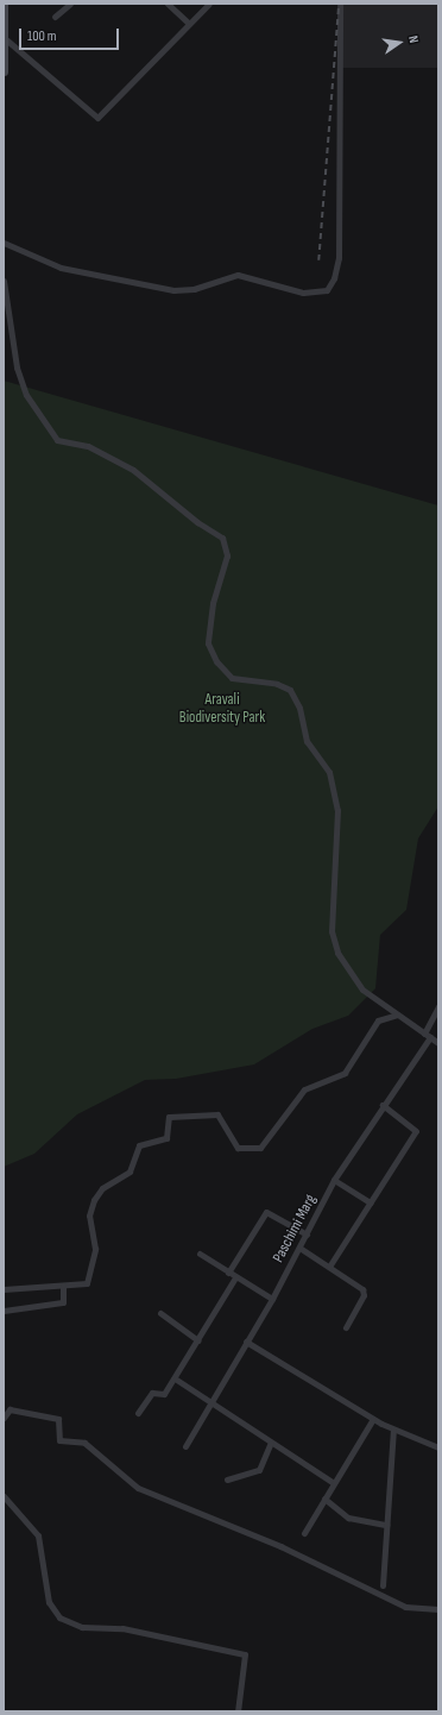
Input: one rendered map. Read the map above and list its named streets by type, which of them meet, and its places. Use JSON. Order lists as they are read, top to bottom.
{
  "streets": {
    "street": ["Paschimi Marg"]
  },
  "parks": ["Aravali Biodiversity Park"],
  "scale_bar": "100 m",
  "north": "right"
}
